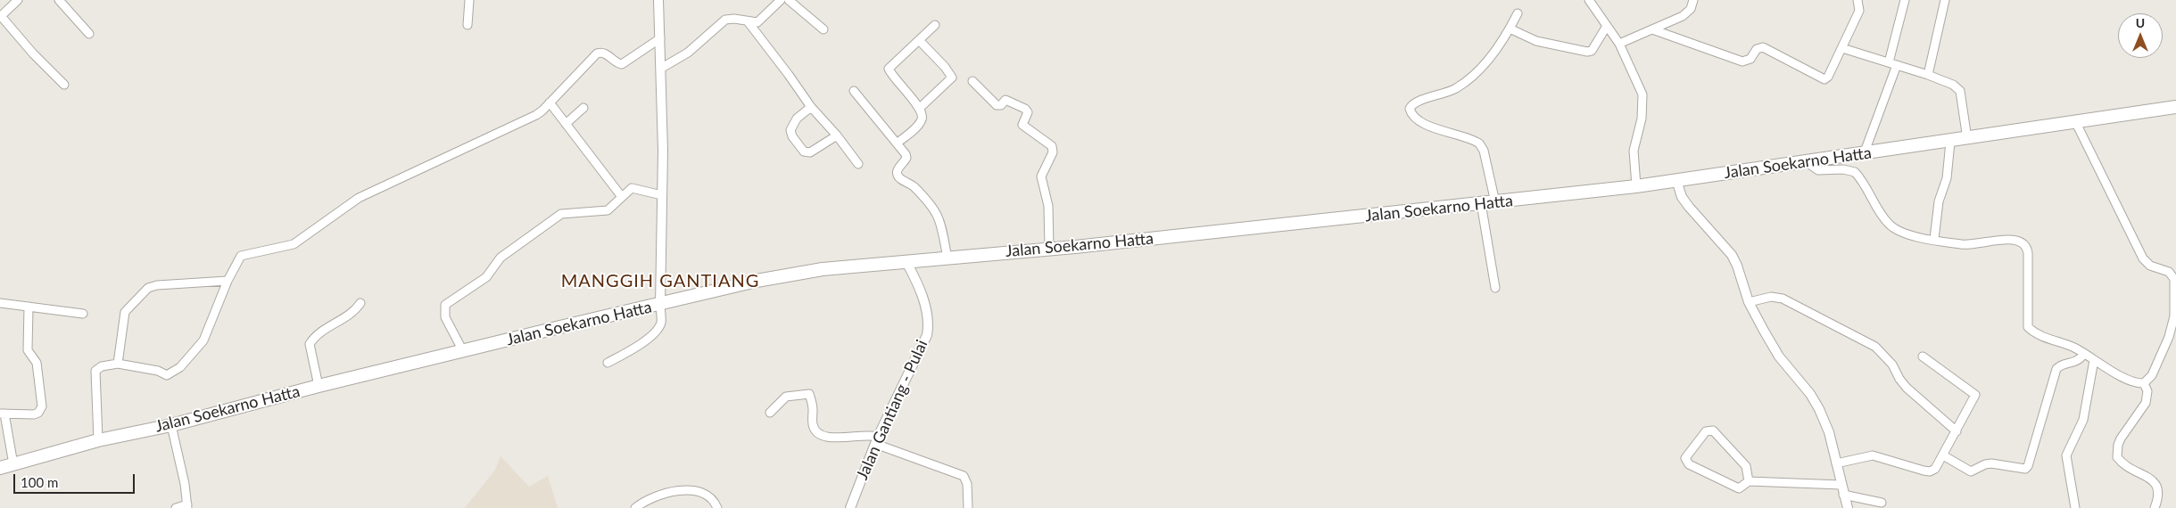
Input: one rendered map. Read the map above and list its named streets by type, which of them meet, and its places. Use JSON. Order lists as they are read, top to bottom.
{
  "streets": {
    "highway": ["Jalan Soekarno Hatta"],
    "street": ["Jalan Gantiang - Pulai"]
  },
  "crossings": [
    ["Jalan Soekarno Hatta", "Jalan Gantiang - Pulai"]
  ],
  "districts": ["MANGGIH GANTIANG"],
  "scale_bar": "100 m",
  "north": "top"
}
